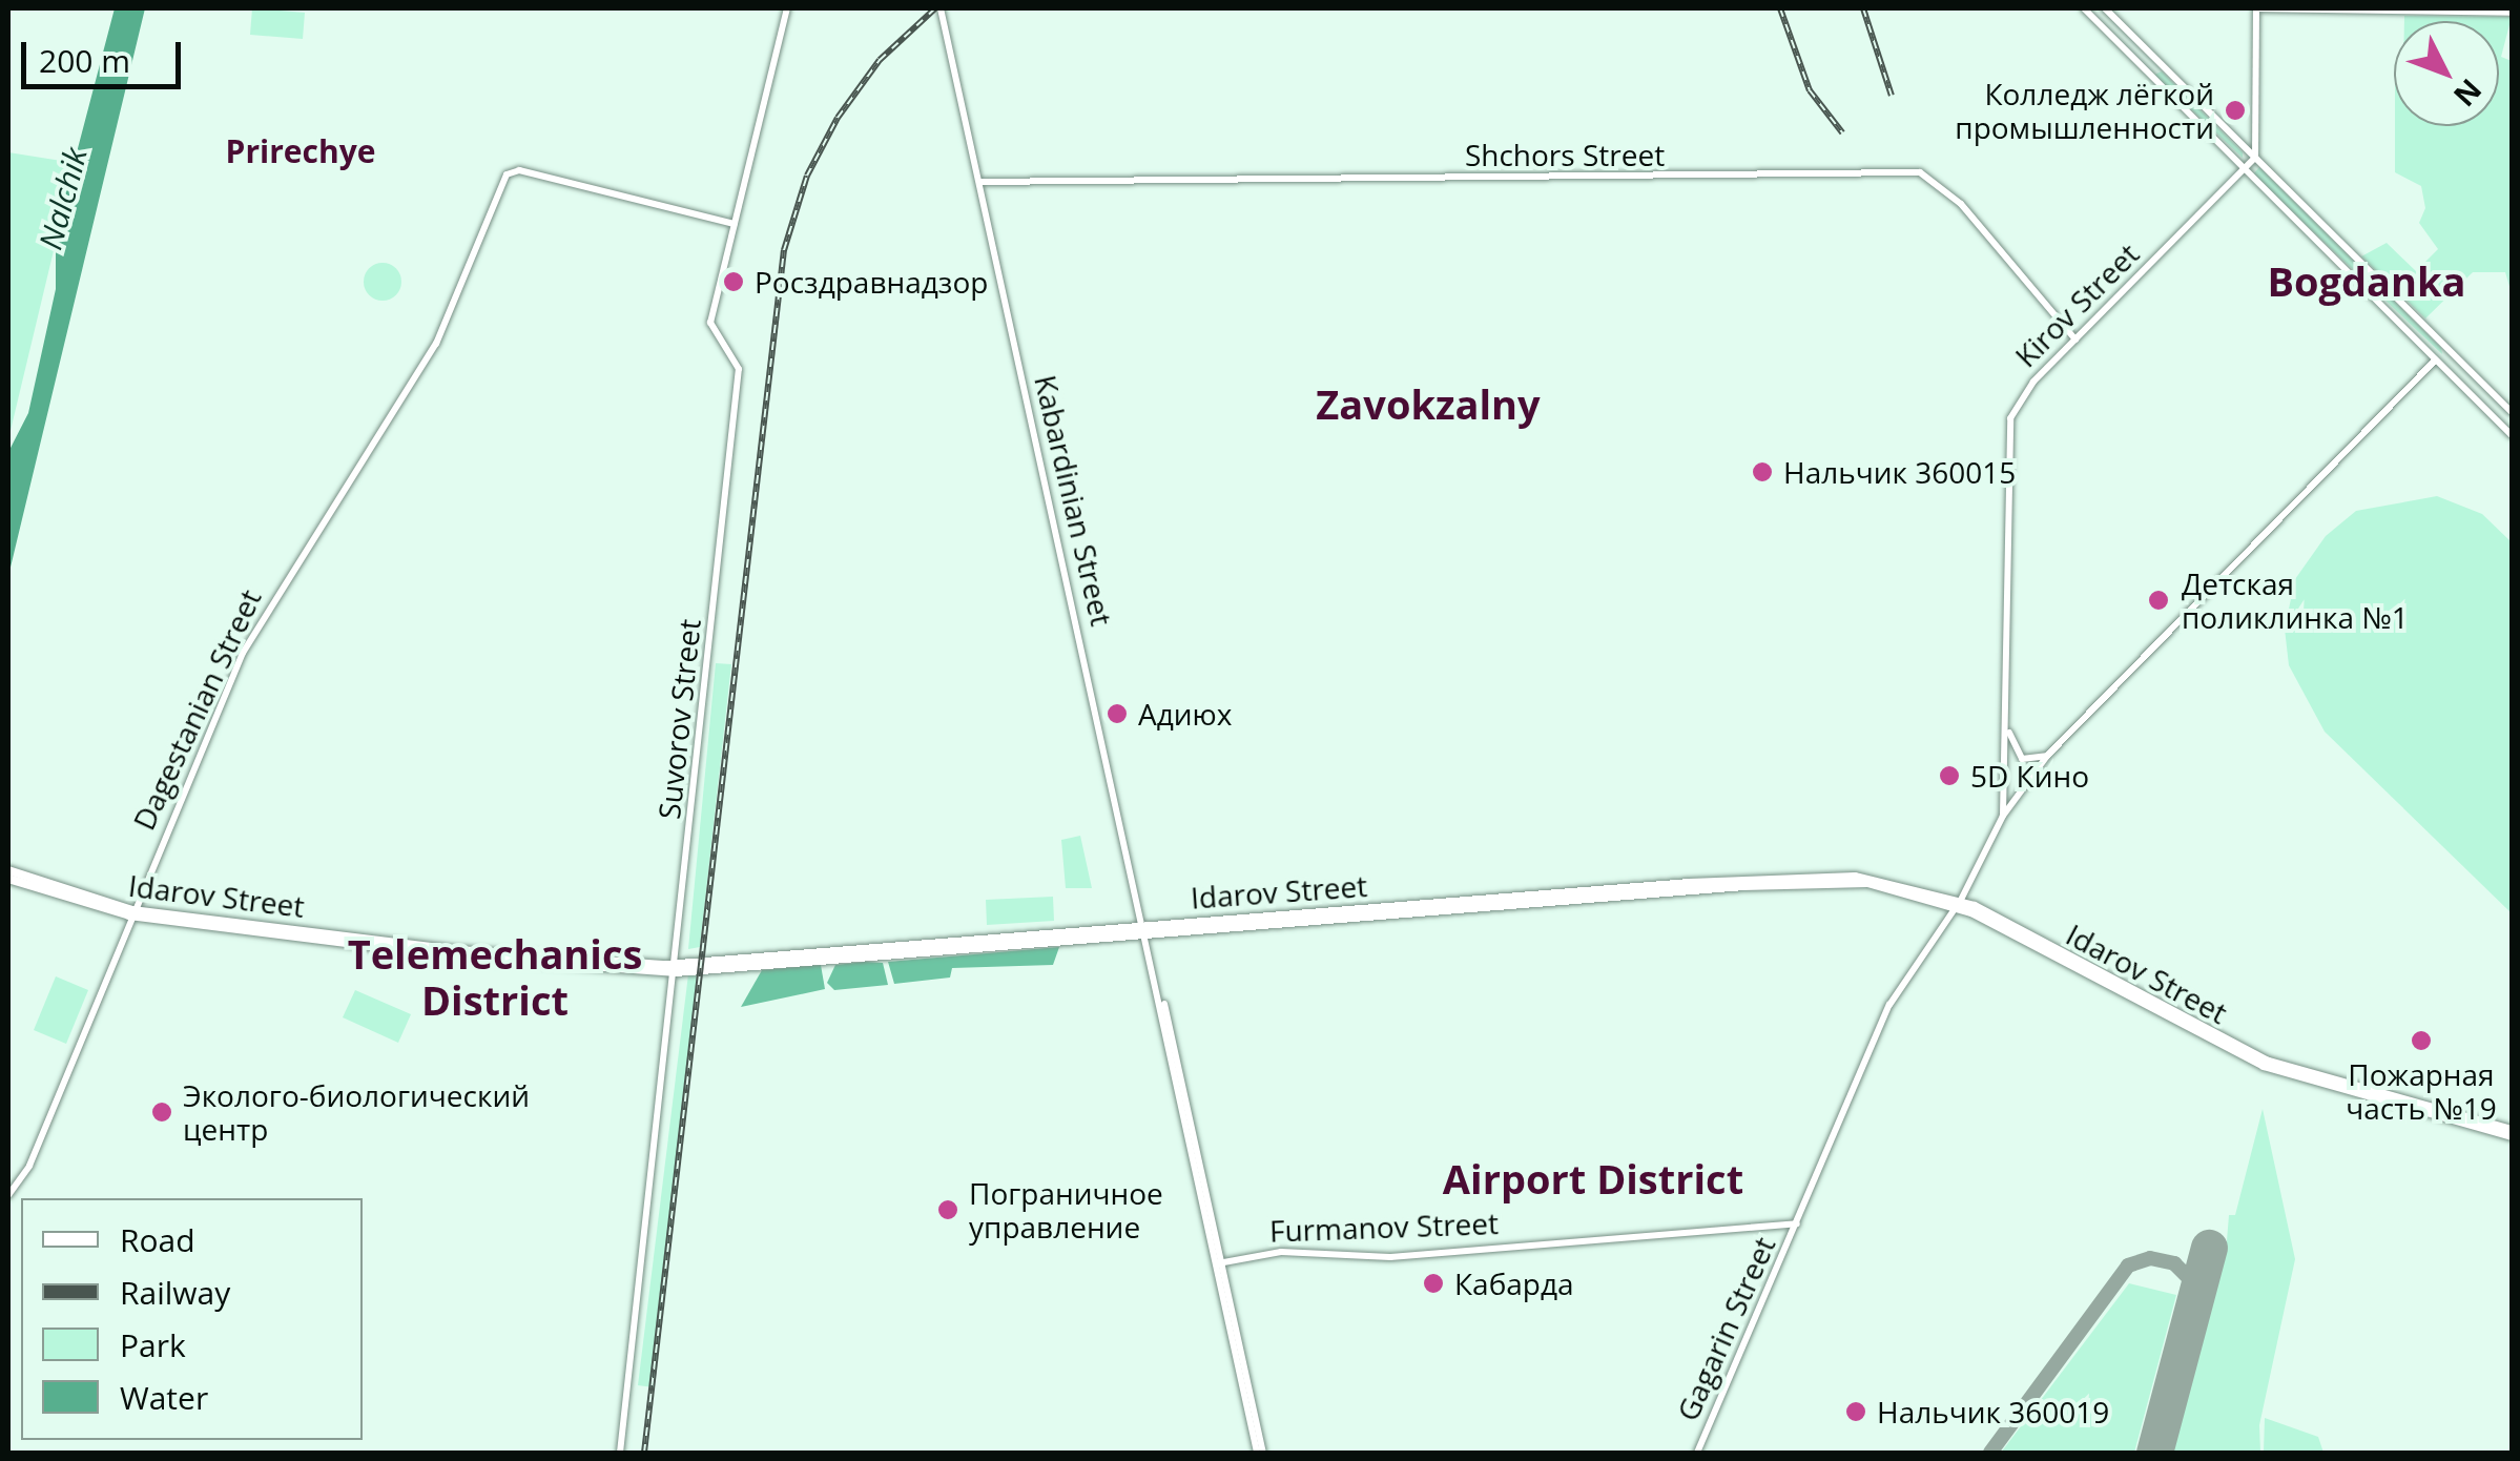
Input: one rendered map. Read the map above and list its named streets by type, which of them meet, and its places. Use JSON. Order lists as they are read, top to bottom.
{
  "streets": {
    "main road": ["Idarov Street"],
    "street": [
      "Shchors Street",
      "Kirov Street",
      "Kabardinian Street",
      "Dagestanian Street",
      "Suvorov Street",
      "Furmanov Street",
      "Gagarin Street"
    ]
  },
  "crossings": [
    ["Shchors Street", "Kirov Street"],
    ["Shchors Street", "Kabardinian Street"],
    ["Kirov Street", "Gagarin Street"],
    ["Kabardinian Street", "Idarov Street"],
    ["Kabardinian Street", "Furmanov Street"],
    ["Dagestanian Street", "Suvorov Street"],
    ["Dagestanian Street", "Idarov Street"],
    ["Suvorov Street", "Idarov Street"],
    ["Idarov Street", "Gagarin Street"],
    ["Furmanov Street", "Gagarin Street"]
  ],
  "districts": [
    "Prirechye",
    "Bogdanka",
    "Zavokzalny",
    "Telemechanics District",
    "Airport District"
  ],
  "water": ["Nalchik"],
  "places": [
    "Колледж лёгкой промышленности",
    "Росздравнадзор",
    "Нальчик 360015",
    "Детская поликлинка №1",
    "Адиюх",
    "5D Кино",
    "Пожарная часть №19",
    "Эколого-биологический центр",
    "Пограничное управление",
    "Кабарда",
    "Нальчик 360019"
  ],
  "legend": [
    "Road",
    "Railway",
    "Park",
    "Water"
  ],
  "scale_bar": "200 m",
  "north": "bottom right"
}
